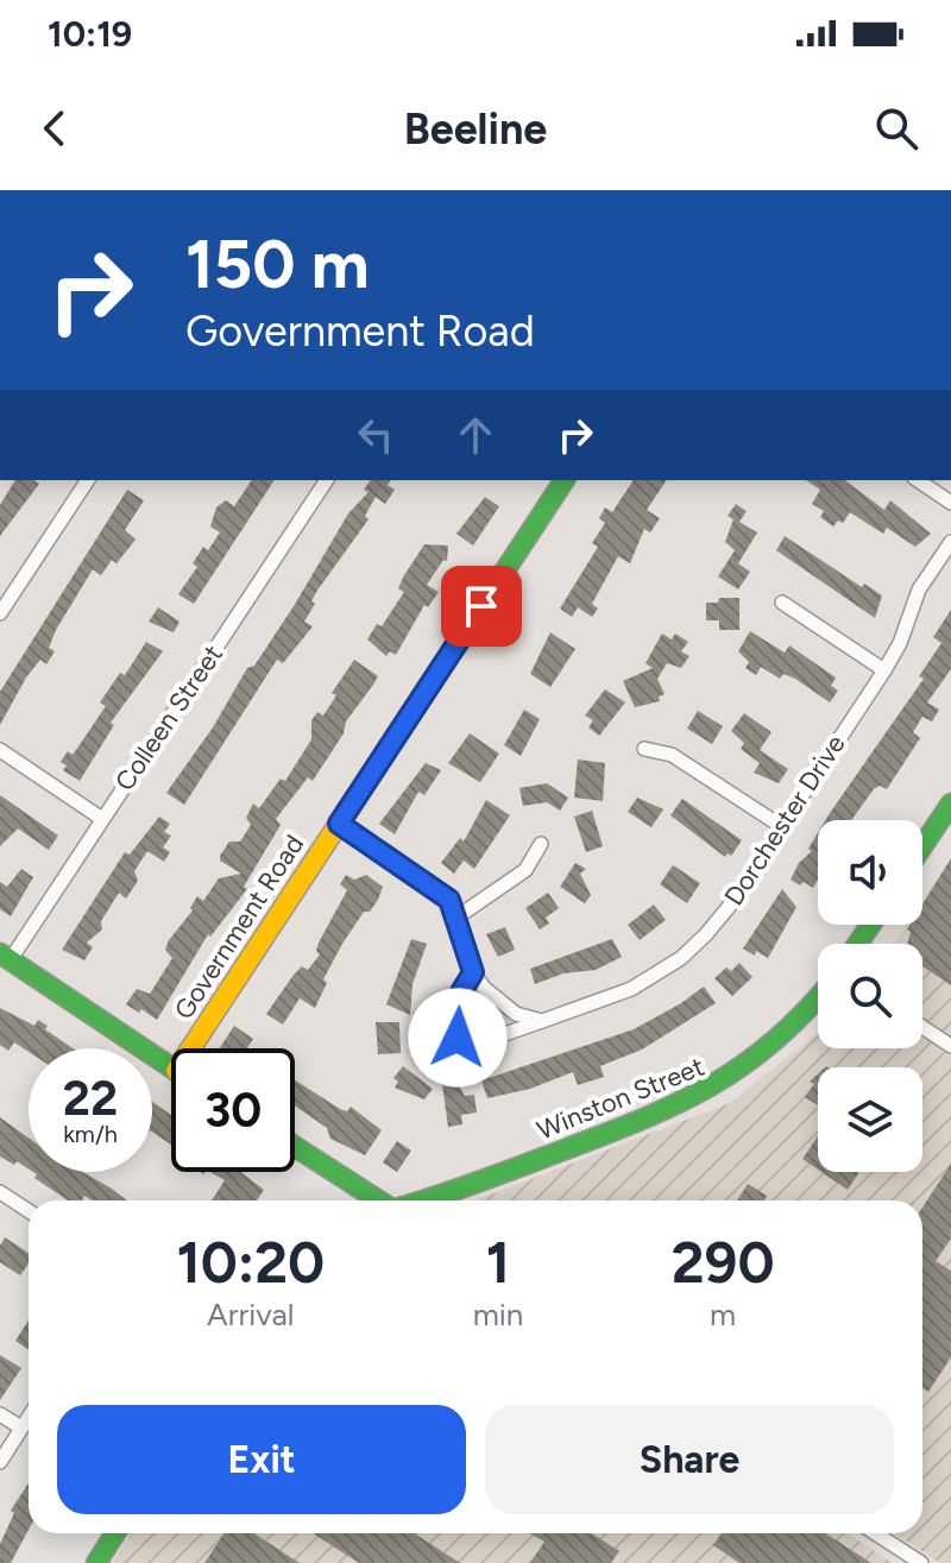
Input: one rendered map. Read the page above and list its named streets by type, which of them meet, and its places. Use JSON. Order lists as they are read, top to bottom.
{
  "streets": {
    "street": [
      "Colleen Street",
      "Dorchester Drive",
      "Government Road",
      "Winston Street"
    ]
  },
  "page": {
    "status": "10:19",
    "header": "Beeline",
    "turn": ["150 m", "Government Road"],
    "speed": "22 km/h",
    "limit": "30",
    "eta": [
      "10:20",
      "Arrival",
      "1",
      "min",
      "290",
      "m"
    ],
    "buttons": ["Exit", "Share"]
  }
}
